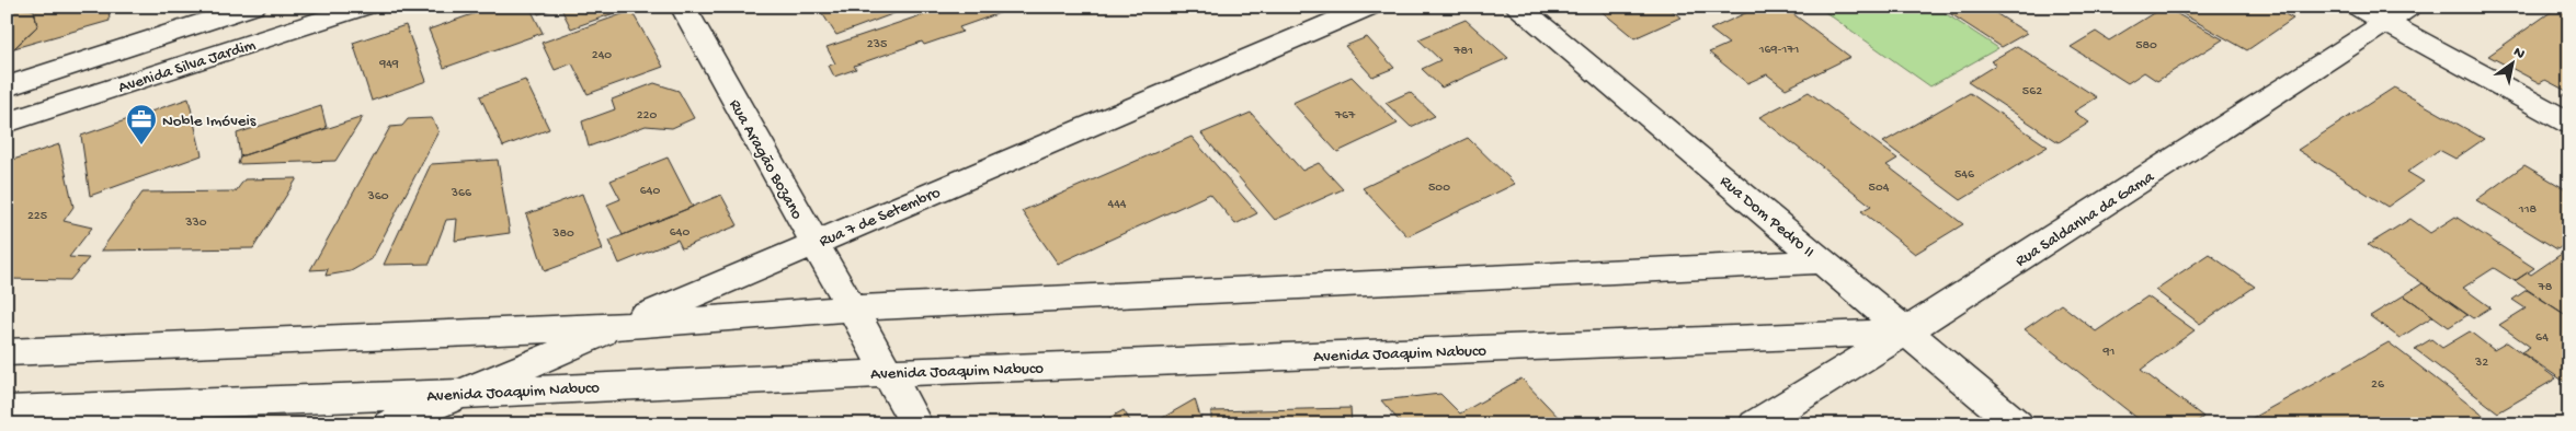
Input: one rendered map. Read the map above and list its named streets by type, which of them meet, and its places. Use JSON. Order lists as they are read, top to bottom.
{
  "streets": {
    "street": [
      "Avenida Silva Jardim",
      "Rua Aragão Bozano",
      "Rua 7 de Setembro",
      "Rua Dom Pedro II",
      "Rua Saldanha da Gama",
      "Avenida Joaquim Nabuco"
    ]
  },
  "crossings": [
    ["Rua Aragão Bozano", "Rua 7 de Setembro"],
    ["Rua Aragão Bozano", "Avenida Joaquim Nabuco"],
    ["Rua 7 de Setembro", "Avenida Joaquim Nabuco"],
    ["Rua Dom Pedro II", "Rua Saldanha da Gama"],
    ["Rua Dom Pedro II", "Avenida Joaquim Nabuco"],
    ["Rua Saldanha da Gama", "Avenida Joaquim Nabuco"]
  ],
  "places": {
    "office": ["Noble Imóveis"]
  },
  "house_numbers": [
    "235",
    "580",
    "169-171",
    "781",
    "240",
    "949",
    "562",
    "220",
    "767",
    "546",
    "500",
    "504",
    "640",
    "366",
    "360",
    "444",
    "118",
    "225",
    "330",
    "640",
    "380",
    "78",
    "64",
    "91",
    "32",
    "26"
  ],
  "north": "top right"
}
